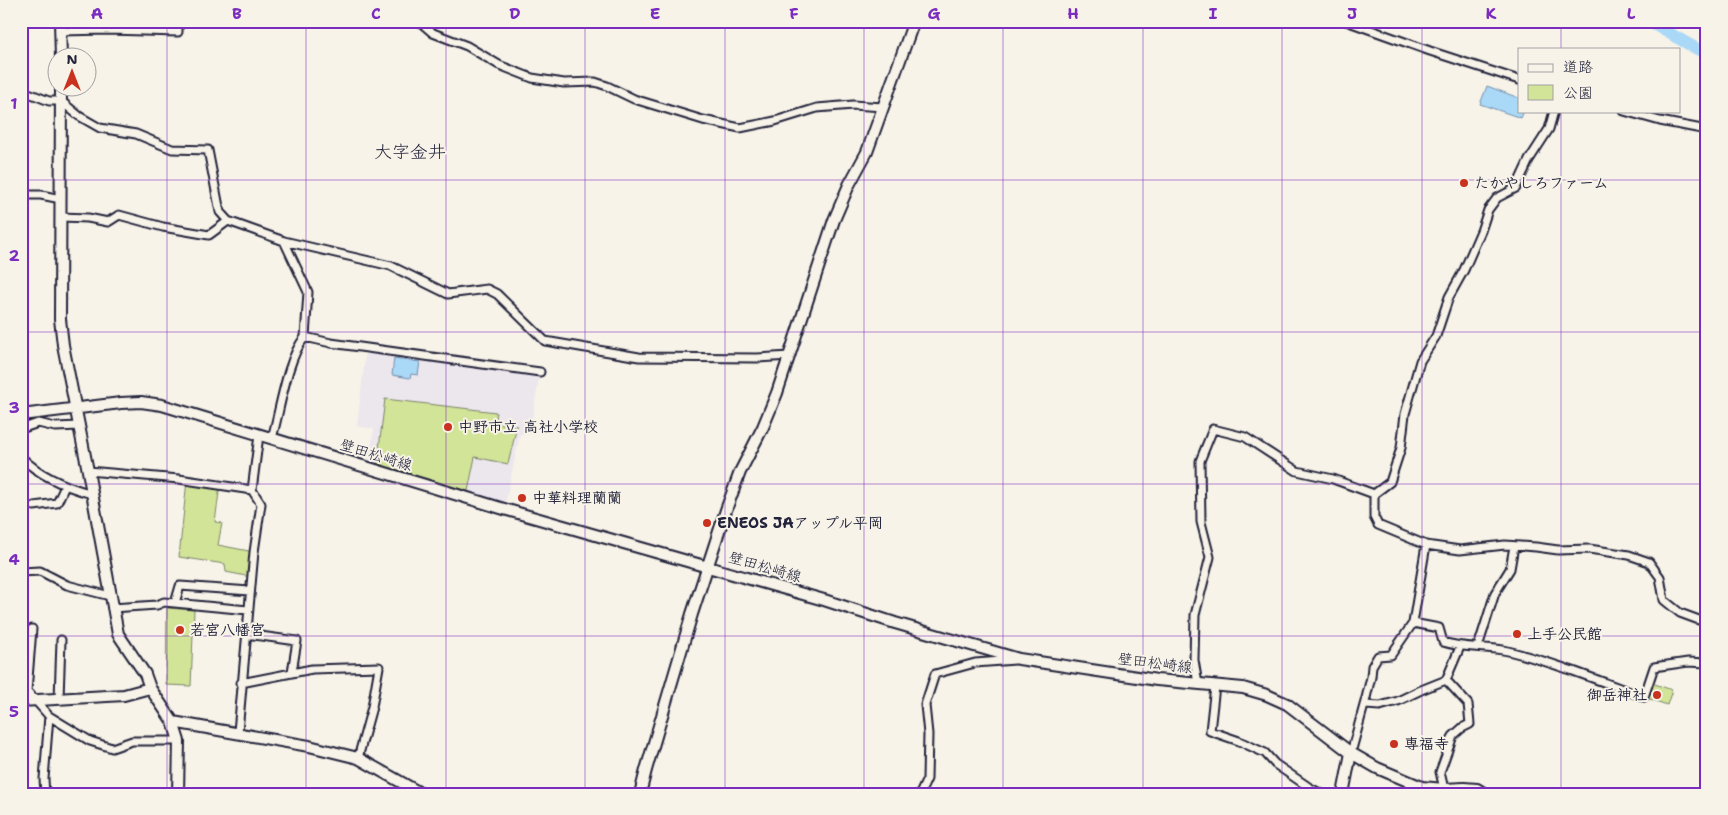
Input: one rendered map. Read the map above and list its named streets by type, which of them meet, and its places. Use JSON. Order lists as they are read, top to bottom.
{
  "streets": {
    "street": ["壁田松崎線"]
  },
  "districts": ["大字金井"],
  "places": [
    "たかやしろファーム",
    "中野市立 高社小学校",
    "中華料理蘭蘭",
    "ENEOS JAアップル平岡",
    "若宮八幡宮",
    "上手公民館",
    "御岳神社",
    "専福寺"
  ],
  "legend": ["道路", "公園"],
  "north": "top",
  "grid": {
    "columns": [
      "A",
      "B",
      "C",
      "D",
      "E",
      "F",
      "G",
      "H",
      "I",
      "J",
      "K",
      "L"
    ],
    "rows": [
      "1",
      "2",
      "3",
      "4",
      "5"
    ]
  }
}
